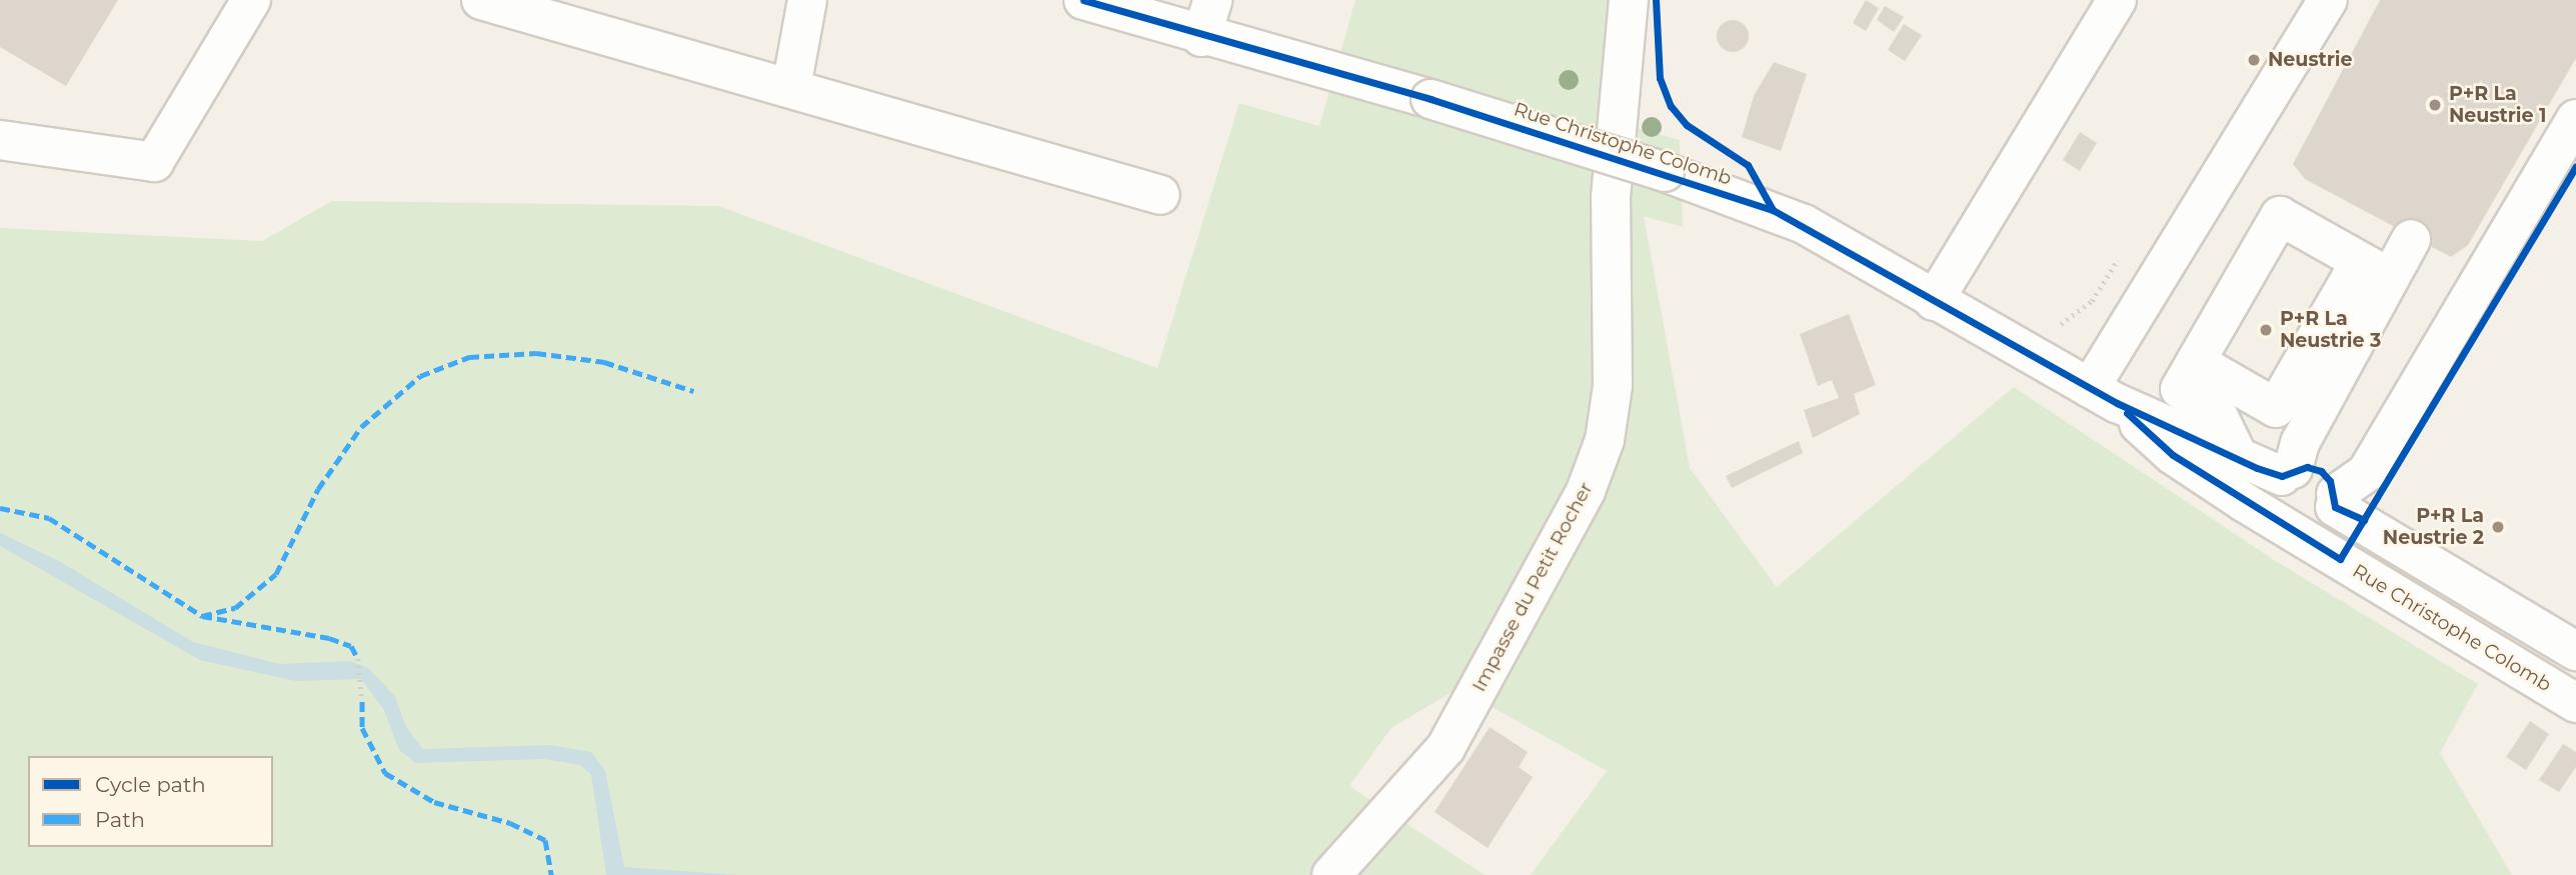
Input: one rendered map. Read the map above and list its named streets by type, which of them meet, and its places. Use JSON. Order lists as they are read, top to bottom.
{
  "streets": {
    "street": ["Rue Christophe Colomb", "Impasse du Petit Rocher"]
  },
  "places": [
    "Neustrie",
    "P+R La Neustrie 1",
    "P+R La Neustrie 3",
    "P+R La Neustrie 2"
  ],
  "legend": ["Cycle path", "Path"]
}
